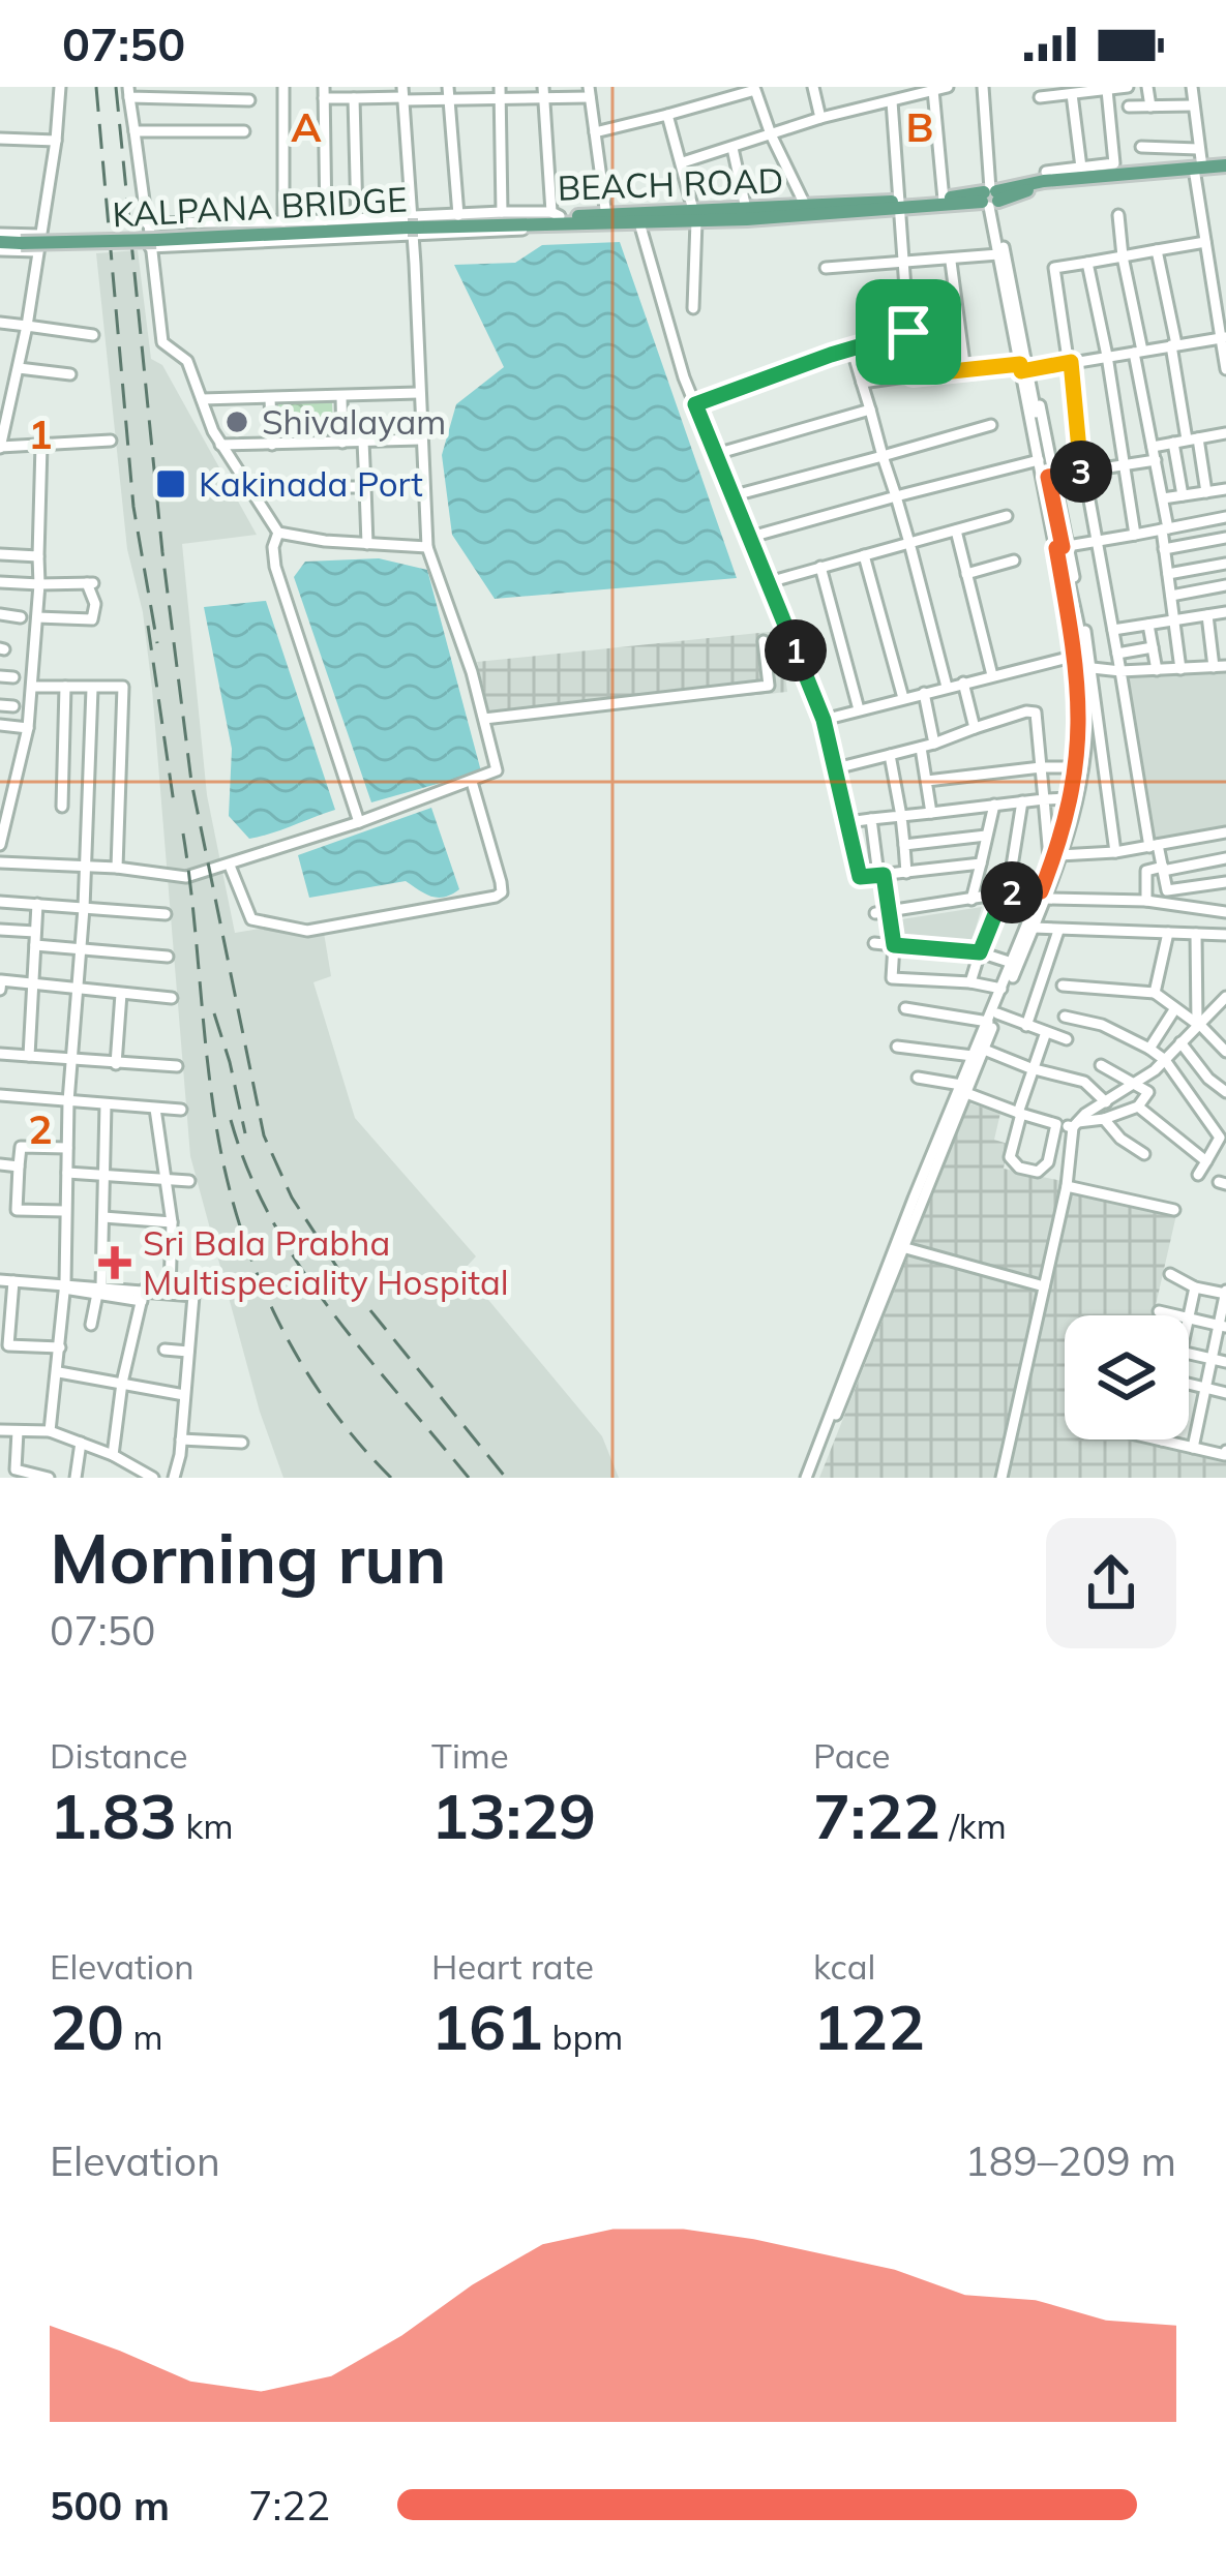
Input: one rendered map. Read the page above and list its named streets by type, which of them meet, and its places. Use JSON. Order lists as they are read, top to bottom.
{
  "streets": {
    "main road": ["BEACH ROAD", "KALPANA BRIDGE"]
  },
  "crossings": [
    ["BEACH ROAD", "KALPANA BRIDGE"]
  ],
  "places": {
    "other": ["Shivalayam"],
    "transit": ["Kakinada Port"],
    "health": ["Sri Bala Prabha Multispeciality Hospital"]
  },
  "page": {
    "status": "07:50",
    "pins": ["3", "1", "2"],
    "heading": ["Morning run", "07:50"],
    "stats": [
      ["Distance", "1.83 km"],
      ["Time", "13:29"],
      ["Pace", "7:22 /km"],
      ["Elevation", "20 m"],
      ["Heart rate", "161 bpm"],
      ["kcal", "122"]
    ],
    "chart": ["Elevation", "189–209 m"],
    "list": [
      {
        "name": "500 m",
        "note": "7:22"
      }
    ]
  },
  "grid": {
    "columns": ["A", "B"],
    "rows": ["1", "2"]
  }
}
